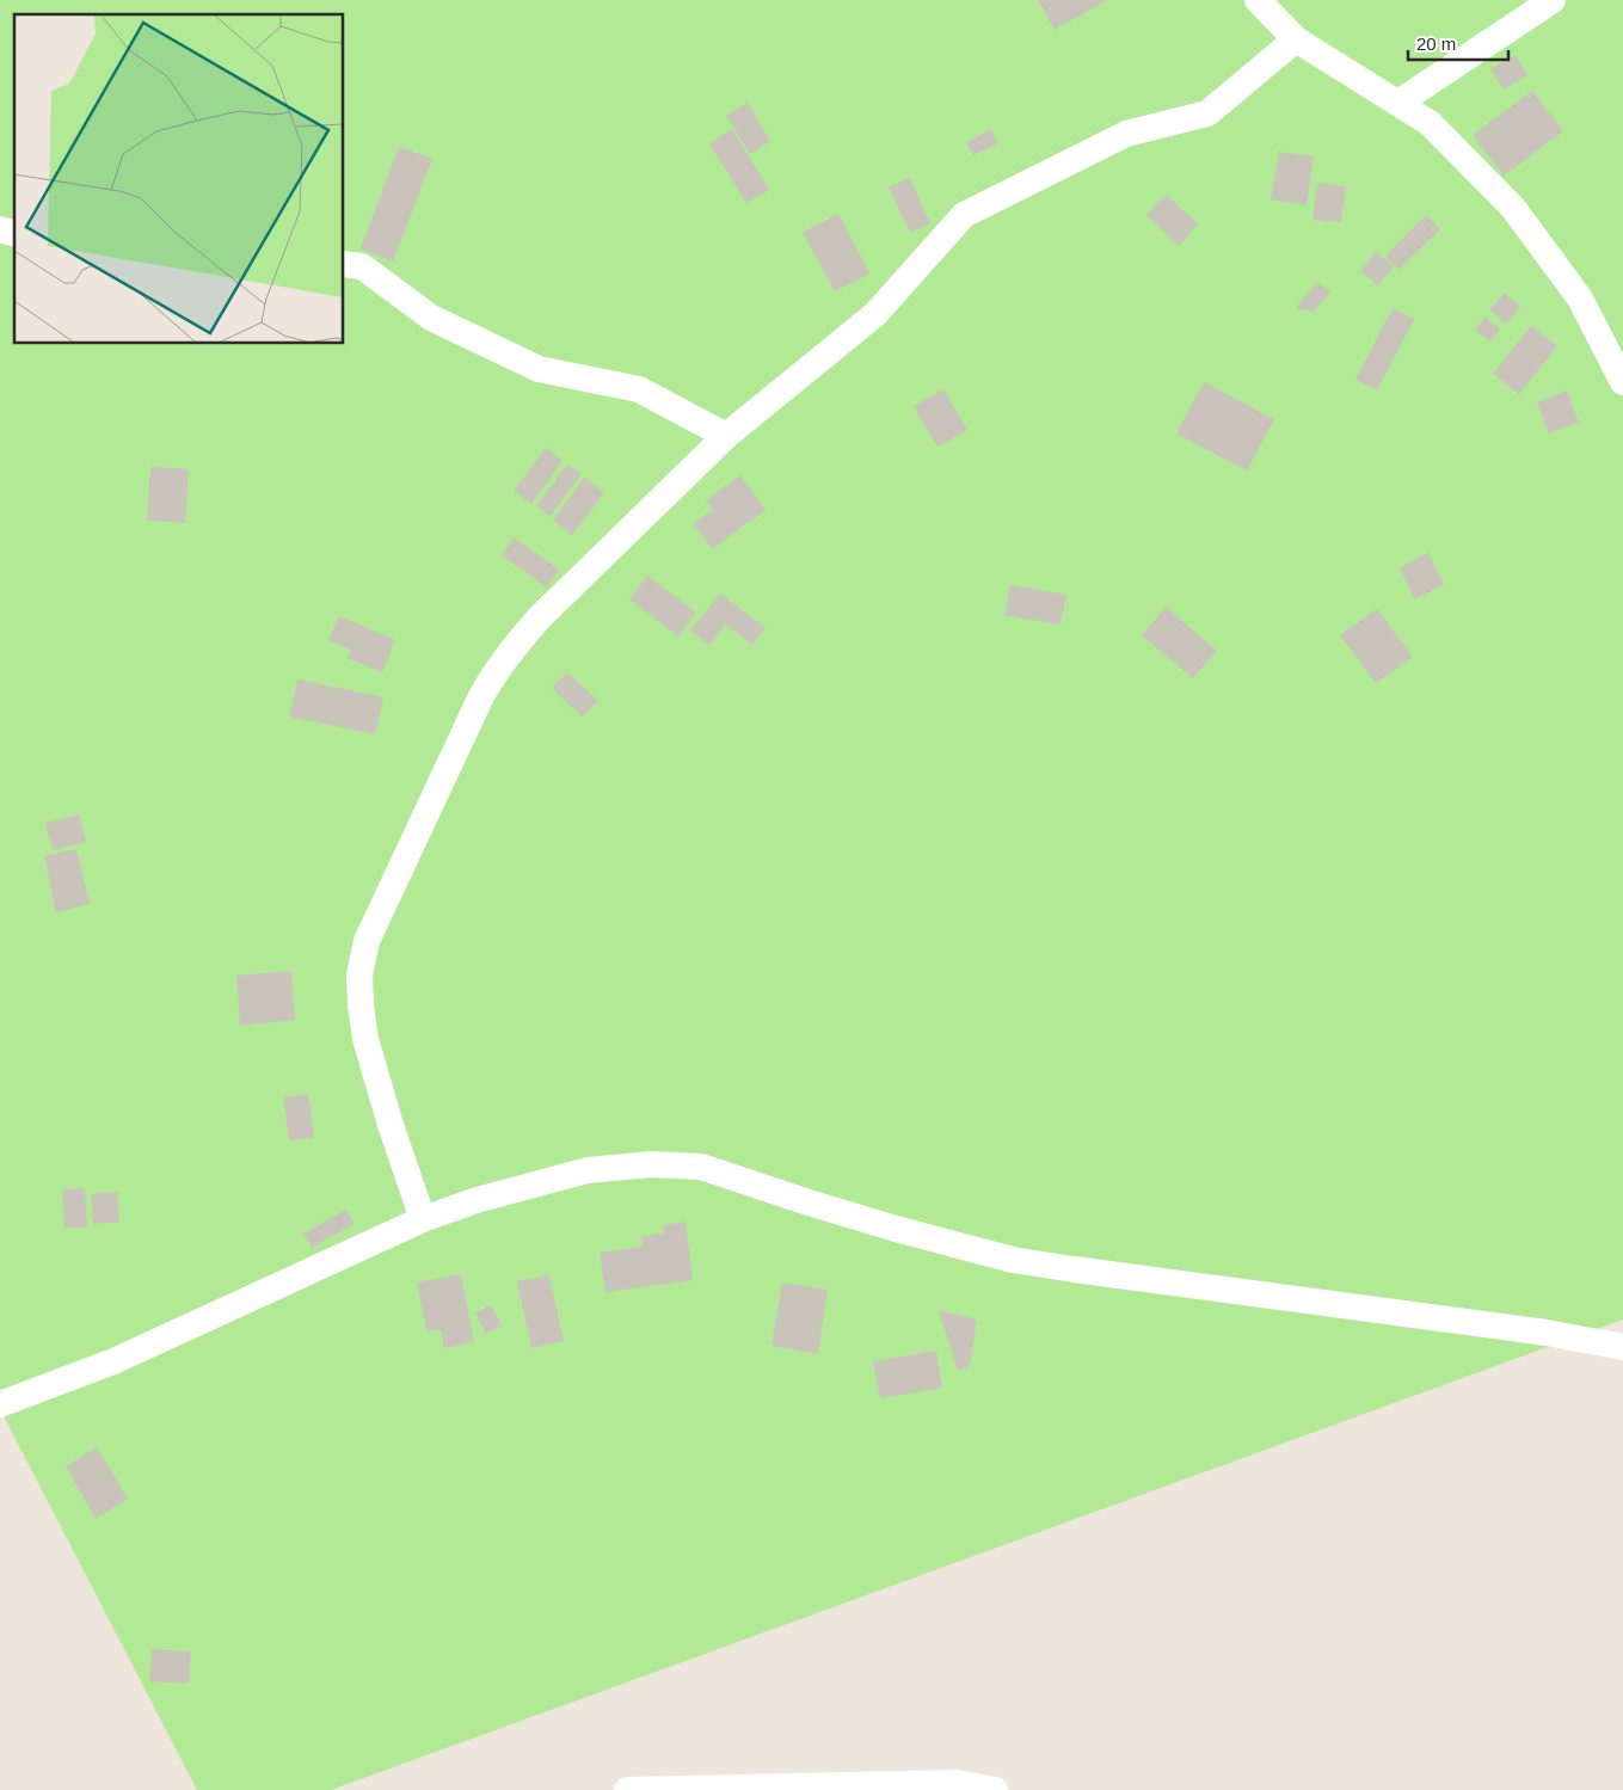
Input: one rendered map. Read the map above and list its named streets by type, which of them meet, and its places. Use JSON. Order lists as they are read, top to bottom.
{
  "scale_bar": "20 m"
}
